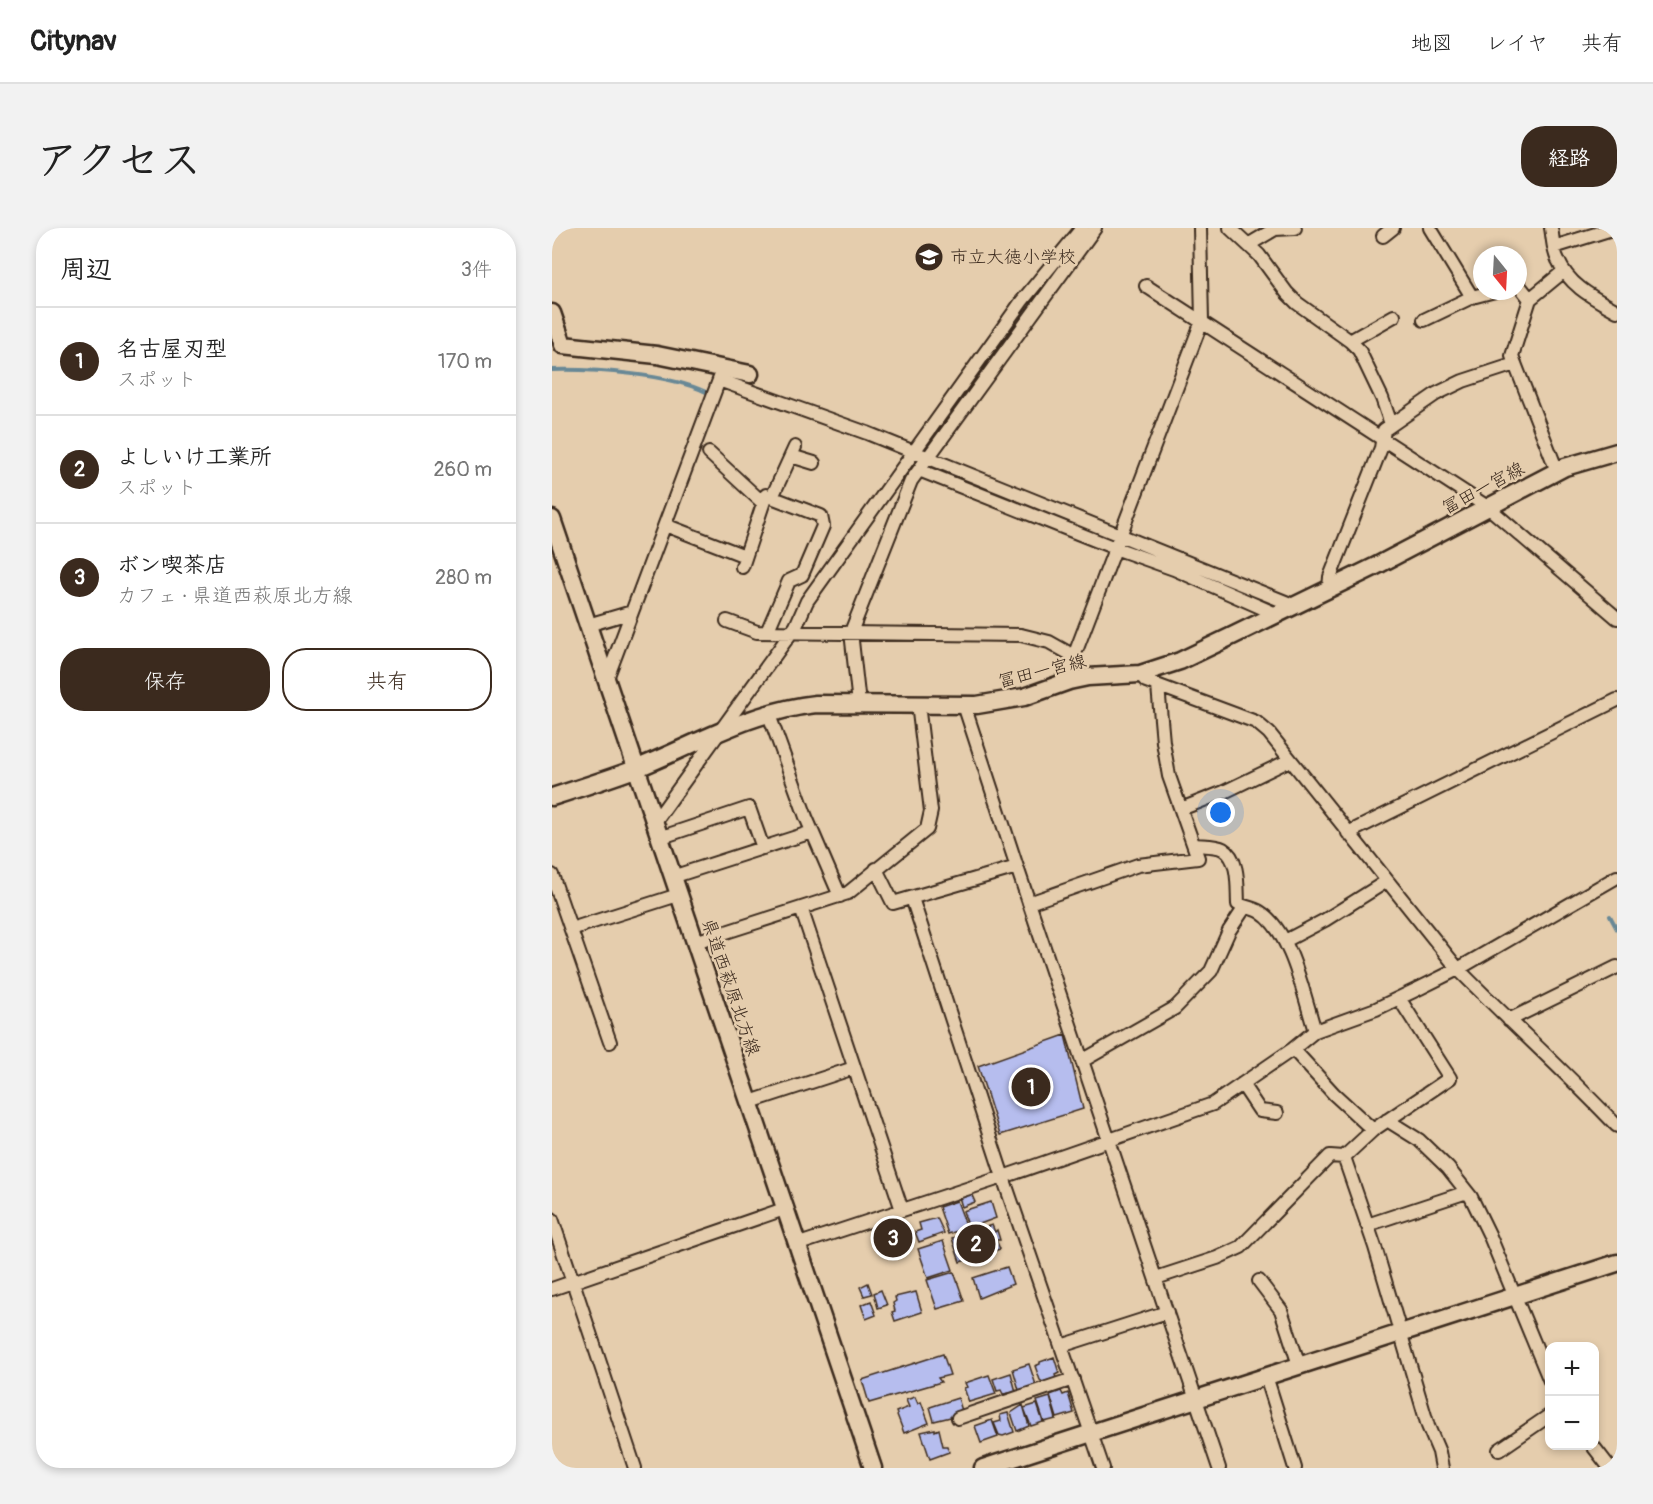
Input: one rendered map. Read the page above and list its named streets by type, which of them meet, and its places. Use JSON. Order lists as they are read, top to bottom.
{
  "streets": {
    "main road": ["冨田一宮線", "県道西萩原北方線"]
  },
  "crossings": [
    ["冨田一宮線", "県道西萩原北方線"]
  ],
  "places": {
    "school or university": ["市立大徳小学校"]
  },
  "north": "bottom",
  "page": {
    "header": "Citynav",
    "nav": ["地図", "レイヤ", "共有"],
    "title": "アクセス",
    "buttons": [
      "経路",
      ["保存", "共有"]
    ],
    "heading": ["周辺", "3件"],
    "list": [
      {
        "mark": "1",
        "name": "名古屋刃型",
        "note": "スポット",
        "value": "170 m"
      },
      {
        "mark": "2",
        "name": "よしいけ工業所",
        "note": "スポット",
        "value": "260 m"
      },
      {
        "mark": "3",
        "name": "ボン喫茶店",
        "note": "カフェ · 県道西萩原北方線",
        "value": "280 m"
      }
    ],
    "pins": ["1", "3", "2"],
    "map_buttons": ["+", "−"]
  }
}
